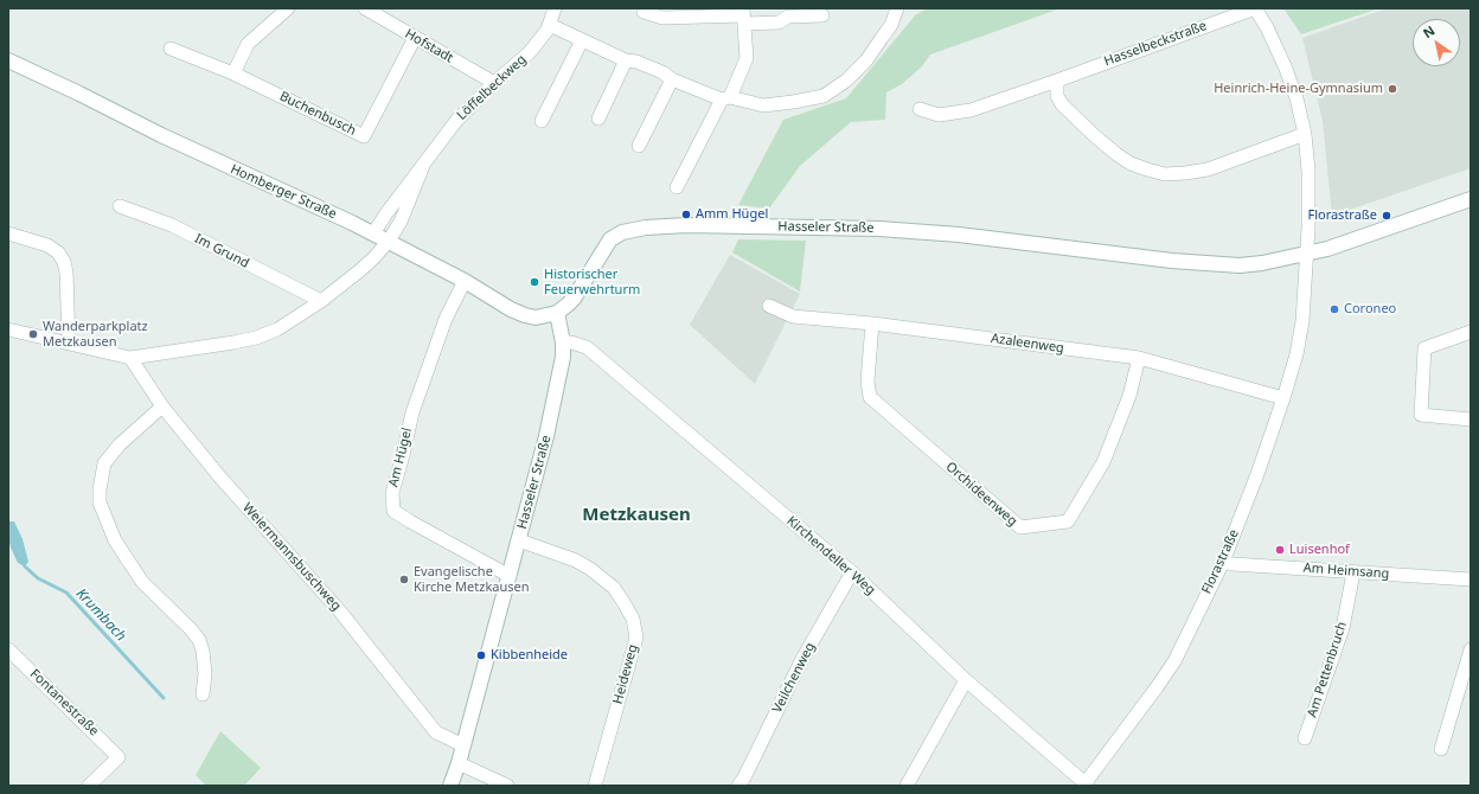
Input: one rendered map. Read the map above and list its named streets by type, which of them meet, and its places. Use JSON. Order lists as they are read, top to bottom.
{
  "streets": {
    "main road": ["Homberger Straße", "Hasseler Straße"],
    "street": [
      "Hasselbeckstraße",
      "Hofstadt",
      "Löffelbeckweg",
      "Buchenbusch",
      "Im Grund",
      "Azaleenweg",
      "Am Hügel",
      "Orchideenweg",
      "Kirchendeller Weg",
      "Weiermannsbuschweg",
      "Florastraße",
      "Am Heimsang",
      "Am Pettenbruch",
      "Heideweg",
      "Veilchenweg",
      "Fontanestraße"
    ]
  },
  "crossings": [
    ["Hasselbeckstraße", "Hasseler Straße"],
    ["Hasselbeckstraße", "Florastraße"],
    ["Hofstadt", "Löffelbeckweg"],
    ["Hofstadt", "Buchenbusch"],
    ["Löffelbeckweg", "Homberger Straße"],
    ["Löffelbeckweg", "Im Grund"],
    ["Löffelbeckweg", "Weiermannsbuschweg"],
    ["Homberger Straße", "Hasseler Straße"],
    ["Homberger Straße", "Am Hügel"],
    ["Hasseler Straße", "Am Hügel"],
    ["Hasseler Straße", "Kirchendeller Weg"],
    ["Hasseler Straße", "Weiermannsbuschweg"],
    ["Hasseler Straße", "Florastraße"],
    ["Hasseler Straße", "Heideweg"],
    ["Azaleenweg", "Orchideenweg"],
    ["Azaleenweg", "Florastraße"],
    ["Kirchendeller Weg", "Florastraße"],
    ["Kirchendeller Weg", "Veilchenweg"],
    ["Florastraße", "Am Heimsang"],
    ["Am Heimsang", "Am Pettenbruch"]
  ],
  "districts": ["Metzkausen"],
  "water": ["Krumbach"],
  "places": [
    "Heinrich-Heine-Gymnasium",
    "Amm Hügel",
    "Florastraße",
    "Historischer Feuerwehrturm",
    "Coroneo",
    "Wanderparkplatz Metzkausen",
    "Luisenhof",
    "Evangelische Kirche Metzkausen",
    "Kibbenheide"
  ],
  "north": "top left"
}
